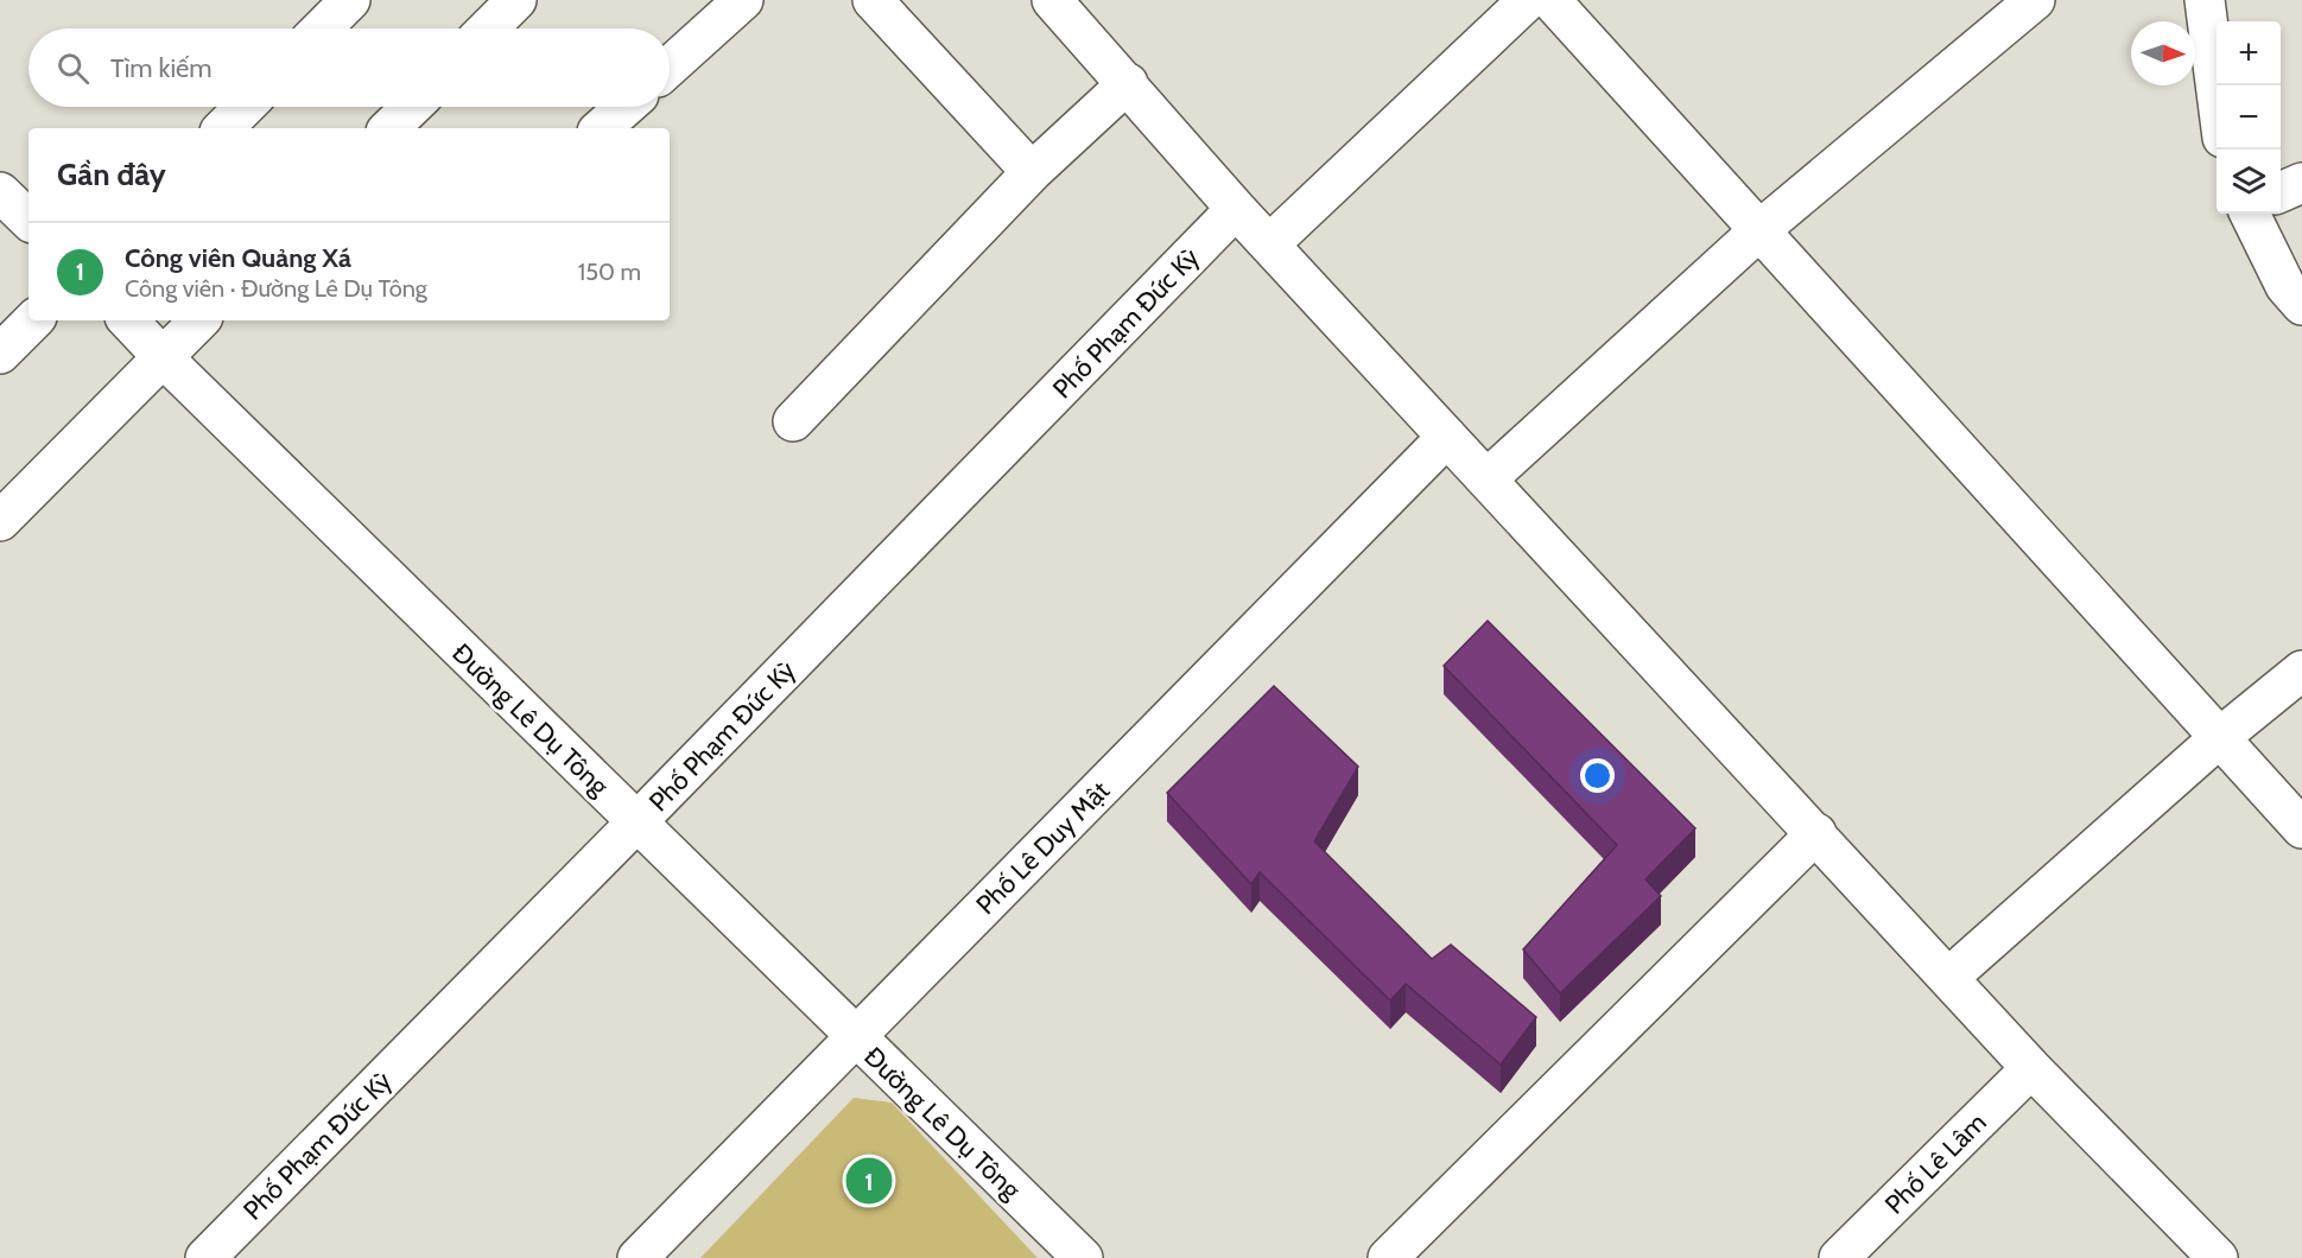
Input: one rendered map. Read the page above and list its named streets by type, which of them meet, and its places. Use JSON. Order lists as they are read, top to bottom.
{
  "streets": {
    "street": [
      "Phố Phạm Đức Kỳ",
      "Đường Lê Dụ Tông",
      "Phố Lê Duy Mật",
      "Phố Lê Lâm"
    ]
  },
  "crossings": [
    ["Phố Phạm Đức Kỳ", "Đường Lê Dụ Tông"],
    ["Đường Lê Dụ Tông", "Phố Lê Duy Mật"]
  ],
  "north": "right",
  "page": {
    "map_buttons": ["+", "−"],
    "search": "Tìm kiếm",
    "heading": "Gần đây",
    "list": [
      {
        "mark": "1",
        "name": "Công viên Quảng Xá",
        "note": "Công viên · Đường Lê Dụ Tông",
        "value": "150 m"
      }
    ],
    "pins": "1"
  }
}
